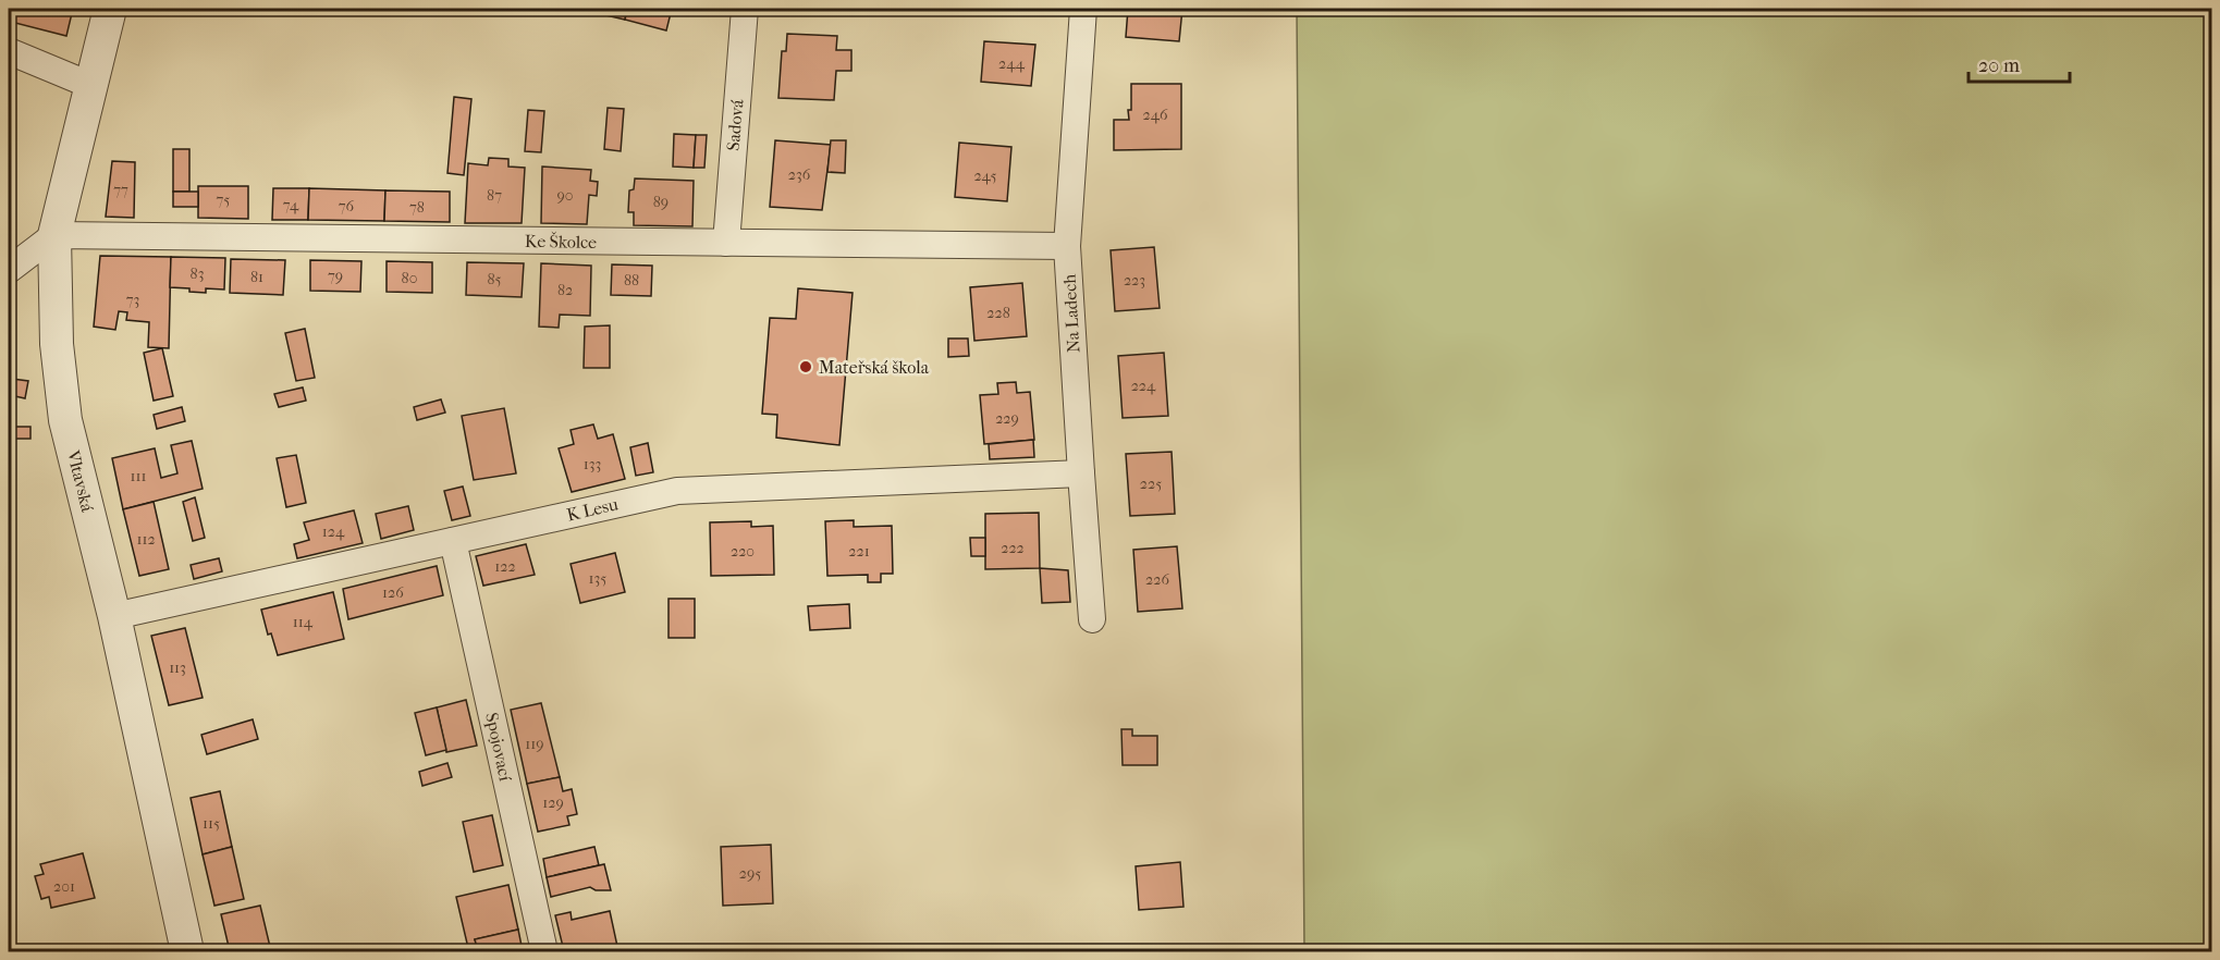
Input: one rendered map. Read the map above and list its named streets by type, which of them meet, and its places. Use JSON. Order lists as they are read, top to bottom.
{
  "streets": {
    "street": [
      "Sadová",
      "Ke Školce",
      "Na Ladech",
      "Vltavská",
      "K Lesu",
      "Spojovací"
    ]
  },
  "crossings": [
    ["Sadová", "Ke Školce"],
    ["Ke Školce", "Na Ladech"],
    ["Ke Školce", "Vltavská"],
    ["Na Ladech", "K Lesu"],
    ["Vltavská", "K Lesu"],
    ["K Lesu", "Spojovací"]
  ],
  "places": ["Mateřská škola"],
  "house_numbers": [
    "244",
    "246",
    "236",
    "245",
    "77",
    "87",
    "90",
    "75",
    "89",
    "74",
    "76",
    "78",
    "83",
    "79",
    "81",
    "80",
    "85",
    "88",
    "223",
    "82",
    "73",
    "228",
    "224",
    "229",
    "133",
    "111",
    "225",
    "124",
    "112",
    "222",
    "220",
    "221",
    "122",
    "135",
    "226",
    "126",
    "114",
    "113",
    "119",
    "129",
    "115",
    "295",
    "201"
  ],
  "scale_bar": "20 m"
}
